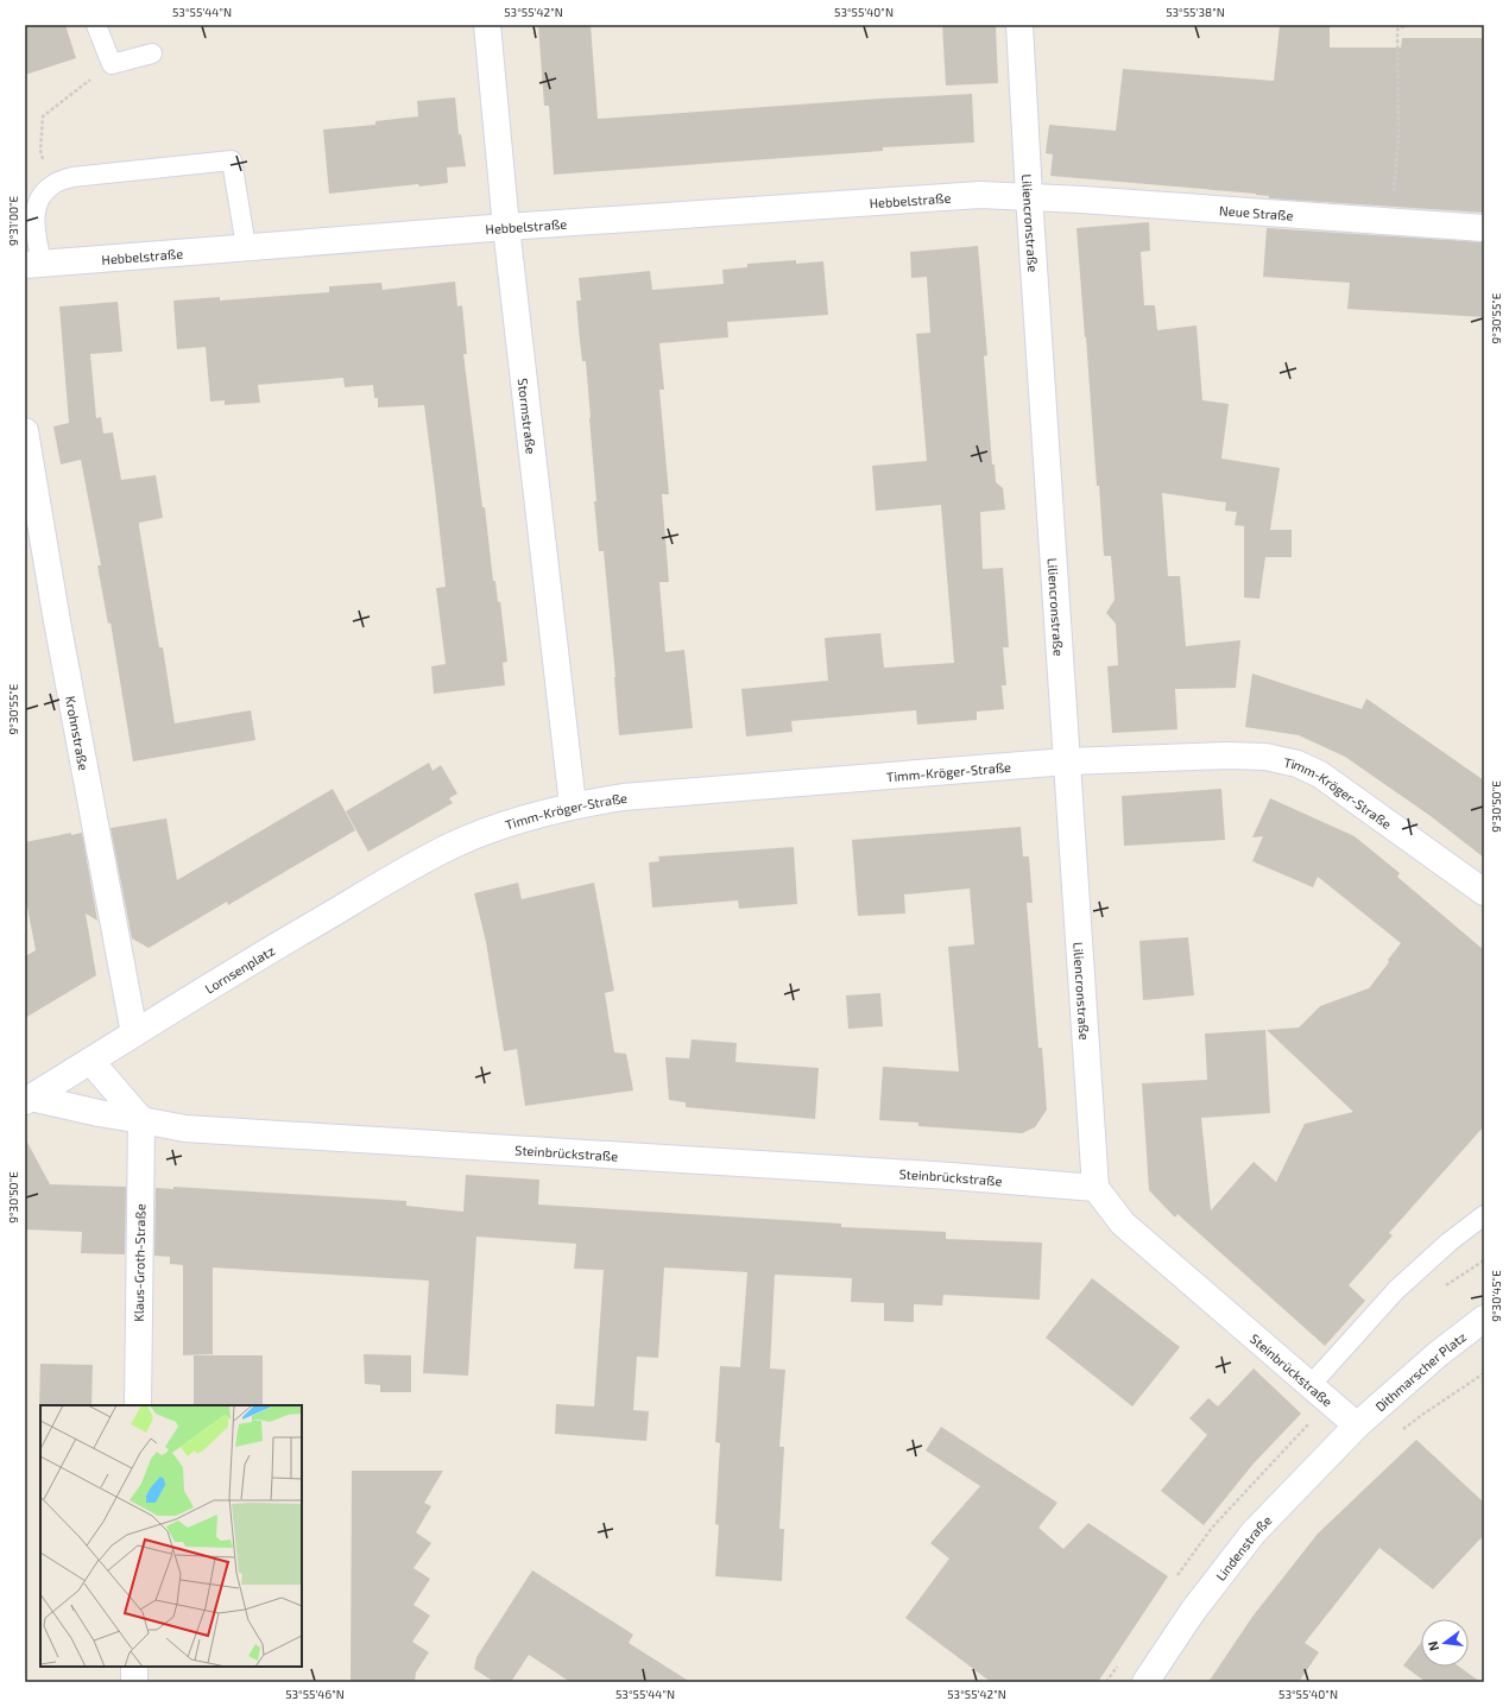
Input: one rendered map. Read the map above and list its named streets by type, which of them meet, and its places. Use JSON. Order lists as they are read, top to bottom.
{
  "streets": {
    "street": [
      "Hebbelstraße",
      "Neue Straße",
      "Liliencronstraße",
      "Stormstraße",
      "Krohnstraße",
      "Timm-Kröger-Straße",
      "Lornsenplatz",
      "Steinbrückstraße",
      "Klaus-Groth-Straße",
      "Dithmarscher Platz",
      "Lindenstraße"
    ]
  },
  "crossings": [
    ["Hebbelstraße", "Neue Straße"],
    ["Hebbelstraße", "Liliencronstraße"],
    ["Hebbelstraße", "Stormstraße"],
    ["Neue Straße", "Liliencronstraße"],
    ["Liliencronstraße", "Timm-Kröger-Straße"],
    ["Liliencronstraße", "Steinbrückstraße"],
    ["Stormstraße", "Timm-Kröger-Straße"],
    ["Krohnstraße", "Lornsenplatz"],
    ["Timm-Kröger-Straße", "Lornsenplatz"],
    ["Lornsenplatz", "Steinbrückstraße"],
    ["Lornsenplatz", "Klaus-Groth-Straße"],
    ["Steinbrückstraße", "Dithmarscher Platz"],
    ["Steinbrückstraße", "Lindenstraße"],
    ["Dithmarscher Platz", "Lindenstraße"]
  ],
  "north": "left",
  "coordinates": [
    "53°55'44\"N",
    "53°55'42\"N",
    "53°55'40\"N",
    "53°55'38\"N",
    "9°31'00\"E",
    "9°30'55\"E",
    "9°30'50\"E",
    "9°30'45\"E",
    "53°55'46\"N"
  ]
}
